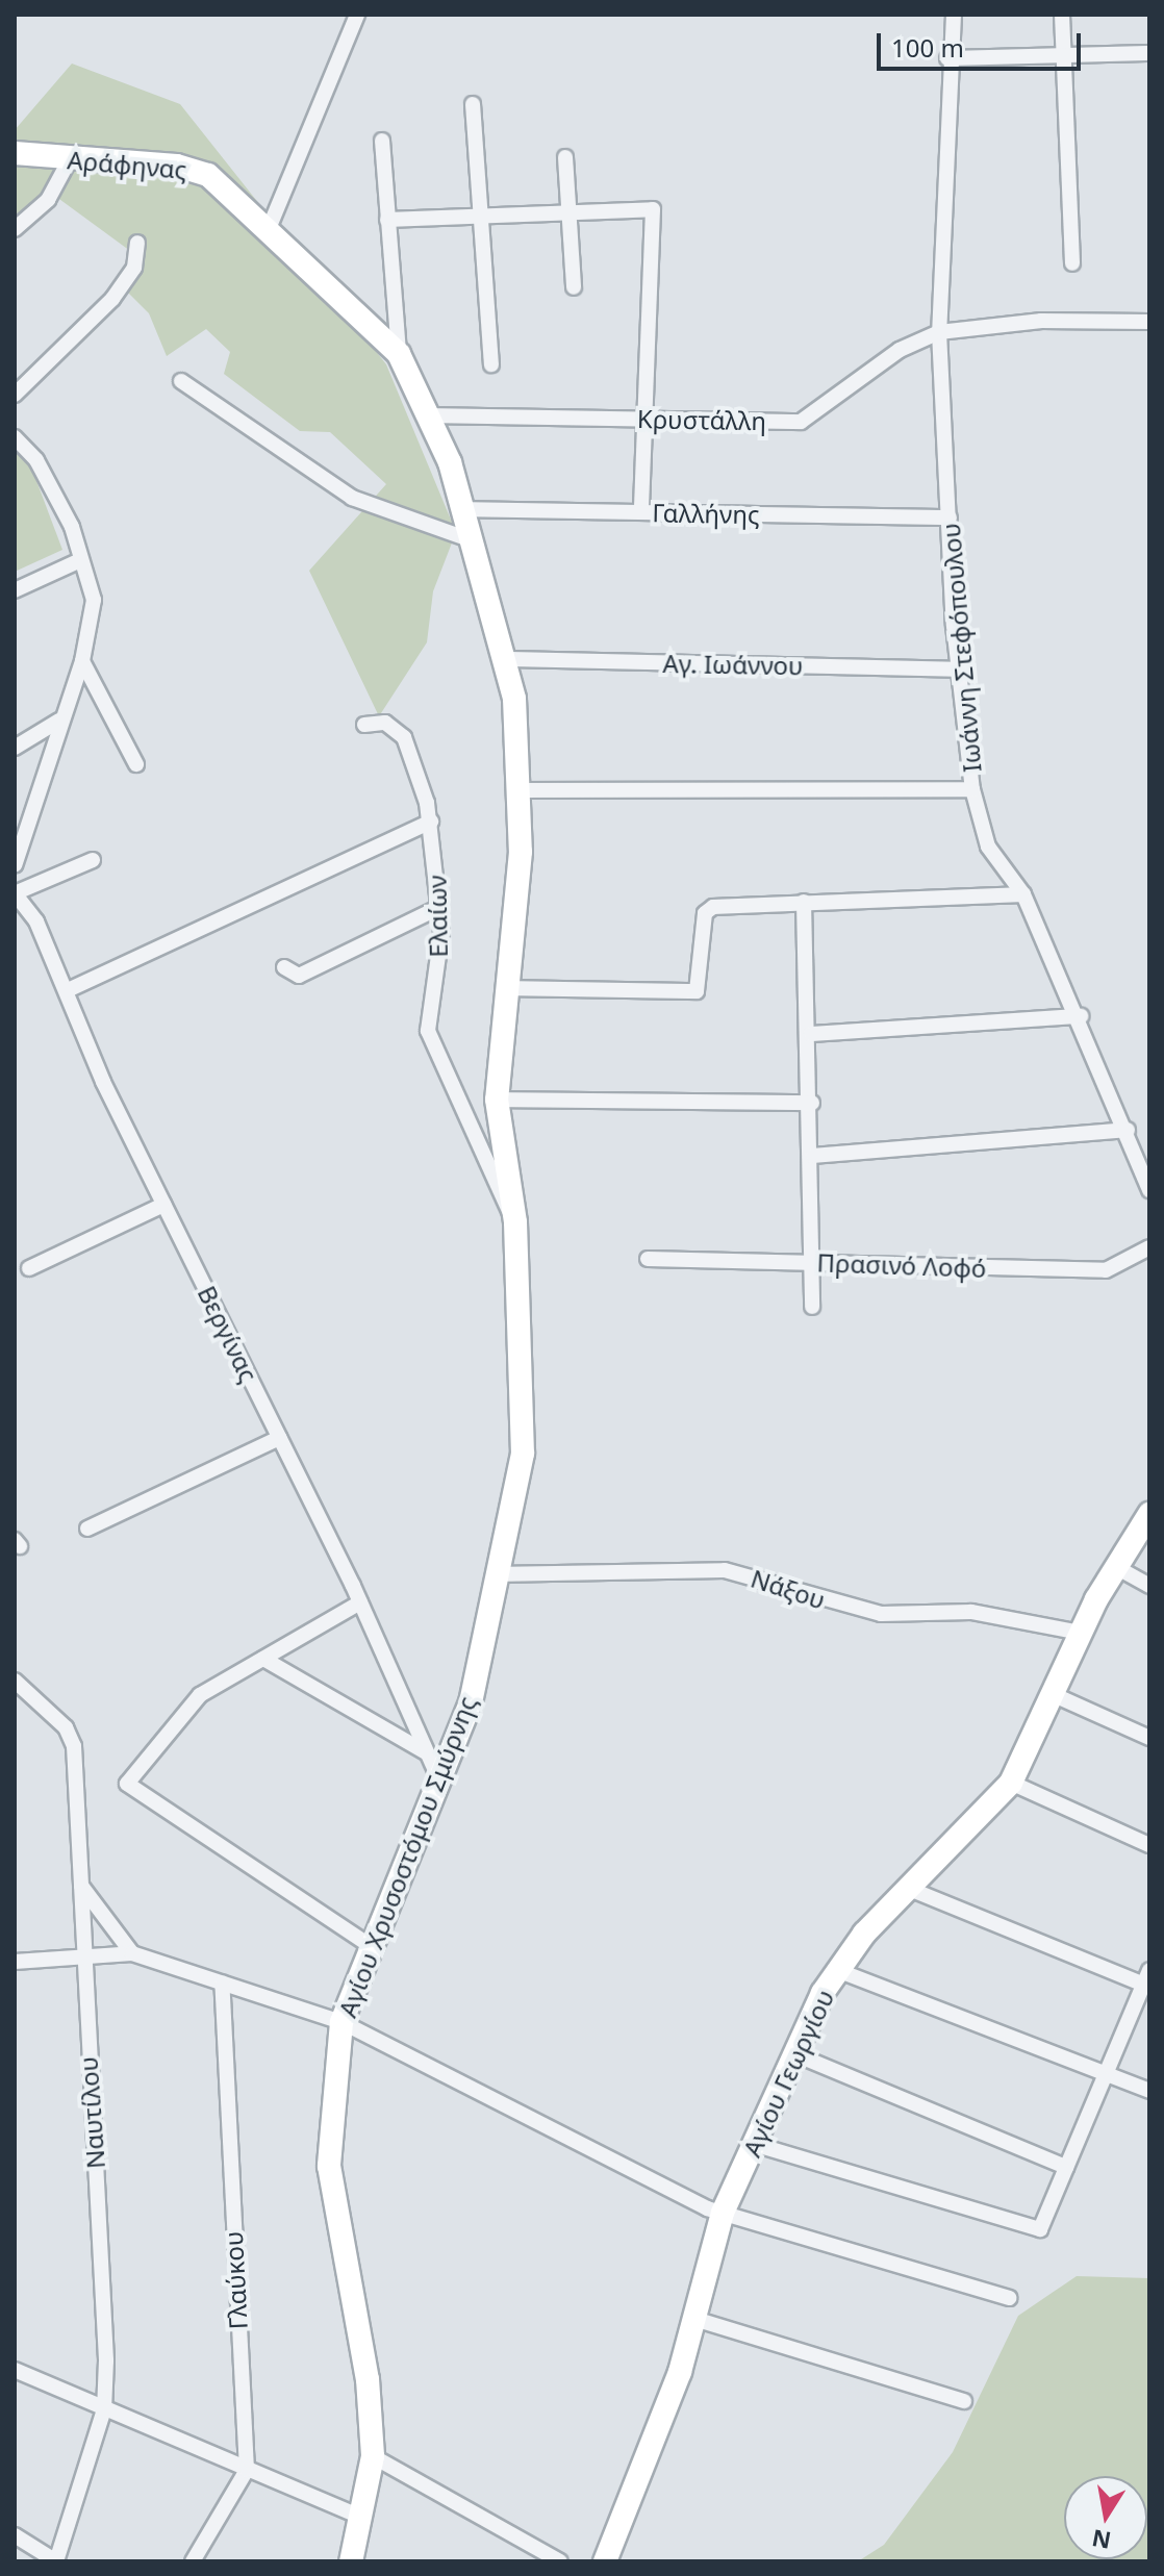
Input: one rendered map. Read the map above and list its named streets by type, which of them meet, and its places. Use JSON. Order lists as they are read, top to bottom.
{
  "streets": {
    "main road": ["Αράφηνας", "Αγίου Χρυσοστόμου Σμύρνης", "Αγίου Γεωργίου"],
    "street": [
      "Κρυστάλλη",
      "Γαλλήνης",
      "Ιωάννη Στεφόπουλου",
      "Αγ. Ιωάννου",
      "Ελαίων",
      "Πρασινό Λοφό",
      "Βεργίνας",
      "Νάξου",
      "Ναυτίλου",
      "Γλαύκου"
    ]
  },
  "crossings": [
    ["Αράφηνας", "Αγίου Χρυσοστόμου Σμύρνης"],
    ["Κρυστάλλη", "Ιωάννη Στεφόπουλου"],
    ["Κρυστάλλη", "Αγίου Χρυσοστόμου Σμύρνης"],
    ["Γαλλήνης", "Ιωάννη Στεφόπουλου"],
    ["Γαλλήνης", "Αγίου Χρυσοστόμου Σμύρνης"],
    ["Ιωάννη Στεφόπουλου", "Αγ. Ιωάννου"],
    ["Αγ. Ιωάννου", "Αγίου Χρυσοστόμου Σμύρνης"],
    ["Ελαίων", "Αγίου Χρυσοστόμου Σμύρνης"],
    ["Βεργίνας", "Αγίου Χρυσοστόμου Σμύρνης"],
    ["Νάξου", "Αγίου Χρυσοστόμου Σμύρνης"],
    ["Νάξου", "Αγίου Γεωργίου"]
  ],
  "scale_bar": "100 m",
  "north": "bottom"
}
